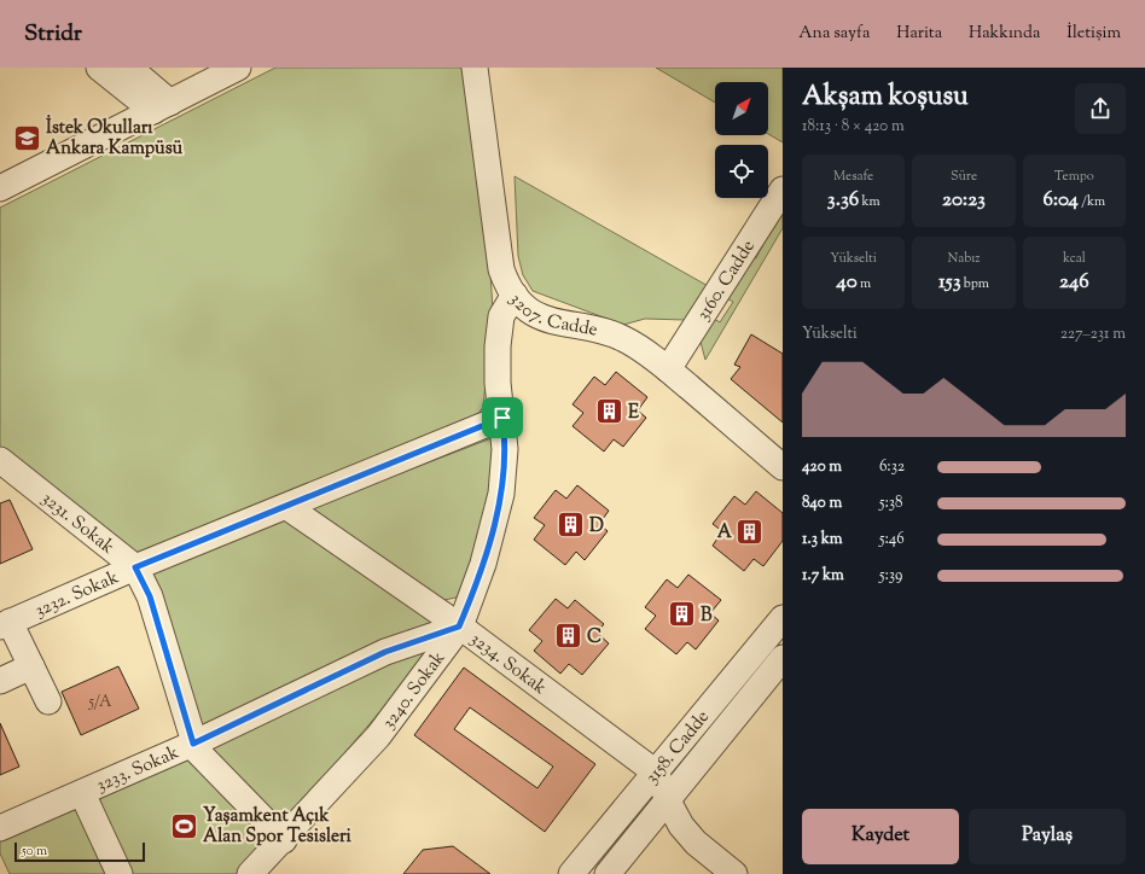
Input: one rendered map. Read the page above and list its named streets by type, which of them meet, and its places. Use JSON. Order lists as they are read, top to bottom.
{
  "streets": {
    "street": [
      "3160. Cadde",
      "3207. Cadde",
      "3231. Sokak",
      "3232. Sokak",
      "3234. Sokak",
      "3240. Sokak",
      "3158. Cadde",
      "3233. Sokak"
    ]
  },
  "crossings": [
    ["3160. Cadde", "3207. Cadde"],
    ["3207. Cadde", "3240. Sokak"],
    ["3231. Sokak", "3232. Sokak"],
    ["3231. Sokak", "3240. Sokak"],
    ["3231. Sokak", "3233. Sokak"],
    ["3232. Sokak", "3234. Sokak"],
    ["3232. Sokak", "3240. Sokak"],
    ["3234. Sokak", "3240. Sokak"],
    ["3234. Sokak", "3158. Cadde"],
    ["3234. Sokak", "3233. Sokak"],
    ["3240. Sokak", "3233. Sokak"]
  ],
  "places": {
    "school or university": ["İstek Okulları Ankara Kampüsü"],
    "building": [
      "E",
      "D",
      "A",
      "B",
      "C"
    ],
    "sports": ["Yaşamkent Açık Alan Spor Tesisleri"]
  },
  "house_numbers": ["5/A"],
  "scale_bar": "50 m",
  "north": "top right",
  "page": {
    "header": "Stridr",
    "nav": [
      "Ana sayfa",
      "Harita",
      "Hakkında",
      "İletişim"
    ],
    "heading": ["Akşam koşusu", "18:13 · 8 × 420 m"],
    "stats": [
      ["Mesafe", "3.36 km"],
      ["Süre", "20:23"],
      ["Tempo", "6:04 /km"],
      ["Yükselti", "40 m"],
      ["Nabız", "153 bpm"],
      ["kcal", "246"]
    ],
    "chart": ["Yükselti", "227–231 m"],
    "list": [
      {
        "name": "420 m",
        "note": "6:32"
      },
      {
        "name": "840 m",
        "note": "5:38"
      },
      {
        "name": "1.3 km",
        "note": "5:46"
      },
      {
        "name": "1.7 km",
        "note": "5:39"
      }
    ],
    "buttons": ["Kaydet", "Paylaş"],
    "scale": "50 m"
  }
}
